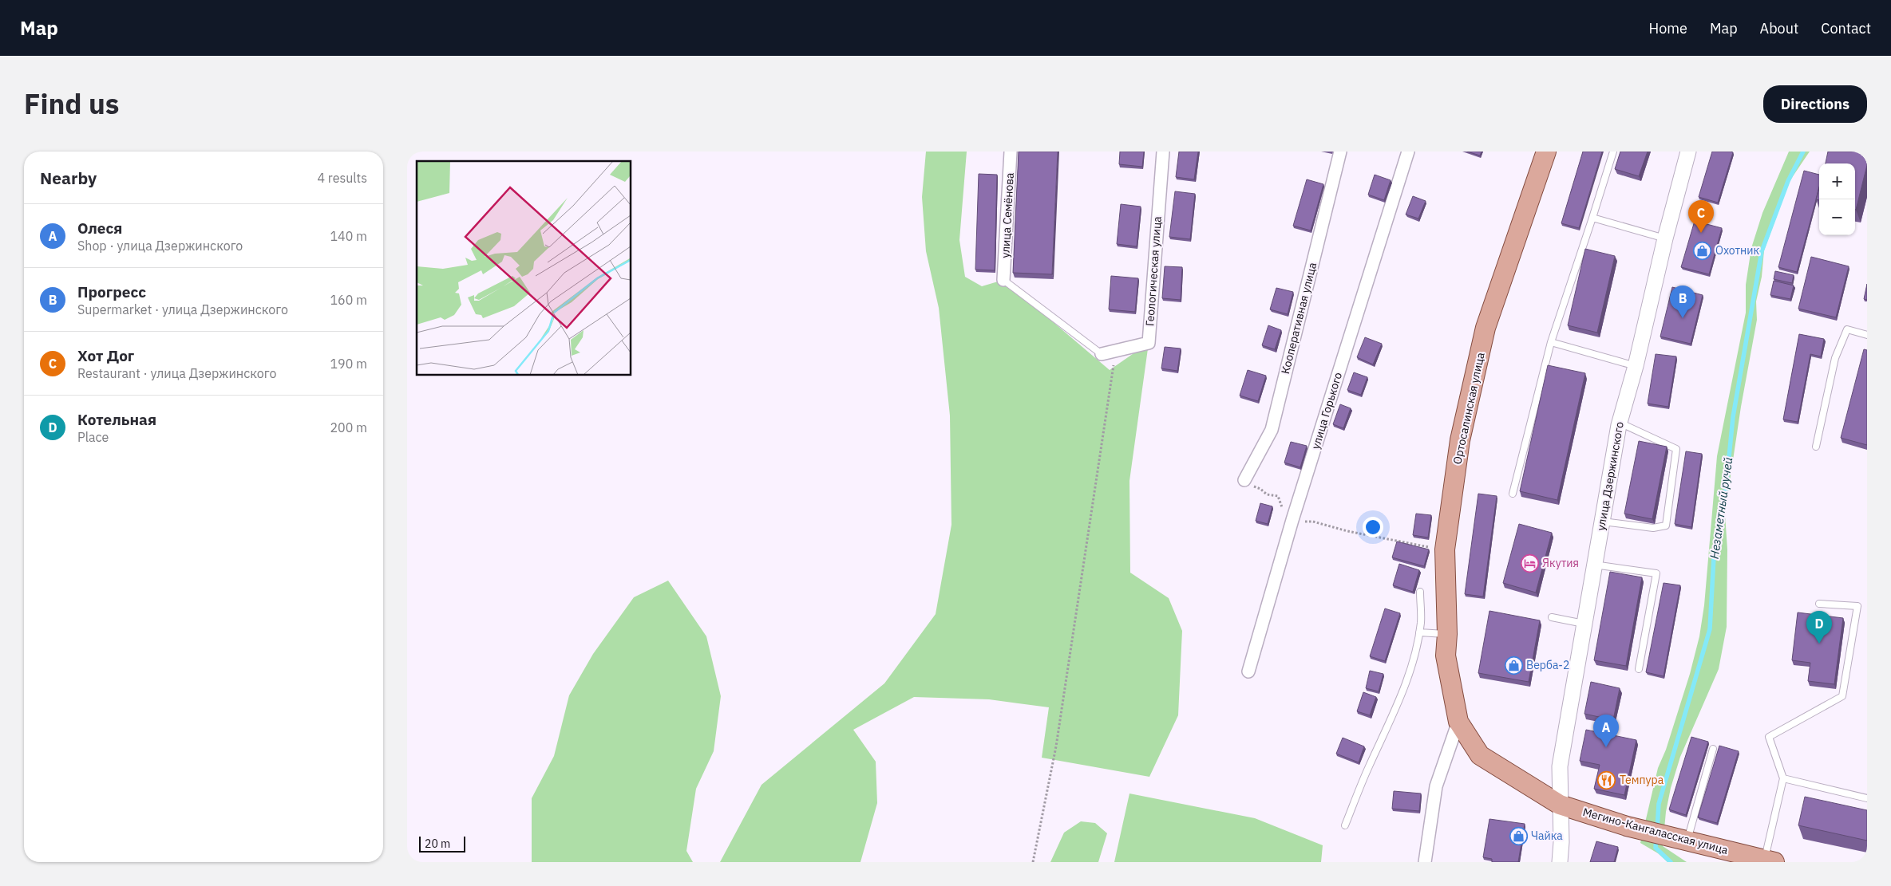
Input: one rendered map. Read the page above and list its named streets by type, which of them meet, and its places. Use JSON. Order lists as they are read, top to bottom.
{
  "streets": {
    "main road": ["Ортосалинская улица", "Мегино-Кангаласская улица"],
    "street": [
      "улица Семёнова",
      "Геологическая улица",
      "Кооперативная улица",
      "улица Горького",
      "улица Дзержинского"
    ]
  },
  "crossings": [
    ["Ортосалинская улица", "улица Дзержинского"],
    ["Ортосалинская улица", "Мегино-Кангаласская улица"],
    ["улица Дзержинского", "Мегино-Кангаласская улица"]
  ],
  "water": ["Незаметный ручей"],
  "places": {
    "shop": ["Охотник", "Верба-2", "Чайка"],
    "hotel": ["Якутия"],
    "restaurant": ["Темпура"]
  },
  "scale_bar": "20 m",
  "page": {
    "header": "Map",
    "nav": [
      "Home",
      "Map",
      "About",
      "Contact"
    ],
    "title": "Find us",
    "buttons": "Directions",
    "heading": ["Nearby", "4 results"],
    "map_buttons": ["+", "−"],
    "pins": [
      "C",
      "B",
      "D",
      "A"
    ],
    "list": [
      {
        "mark": "A",
        "name": "Олеся",
        "note": "Shop · улица Дзержинского",
        "value": "140 m"
      },
      {
        "mark": "B",
        "name": "Прогресс",
        "note": "Supermarket · улица Дзержинского",
        "value": "160 m"
      },
      {
        "mark": "C",
        "name": "Хот Дог",
        "note": "Restaurant · улица Дзержинского",
        "value": "190 m"
      },
      {
        "mark": "D",
        "name": "Котельная",
        "note": "Place",
        "value": "200 m"
      }
    ],
    "scale": "20 m"
  }
}
